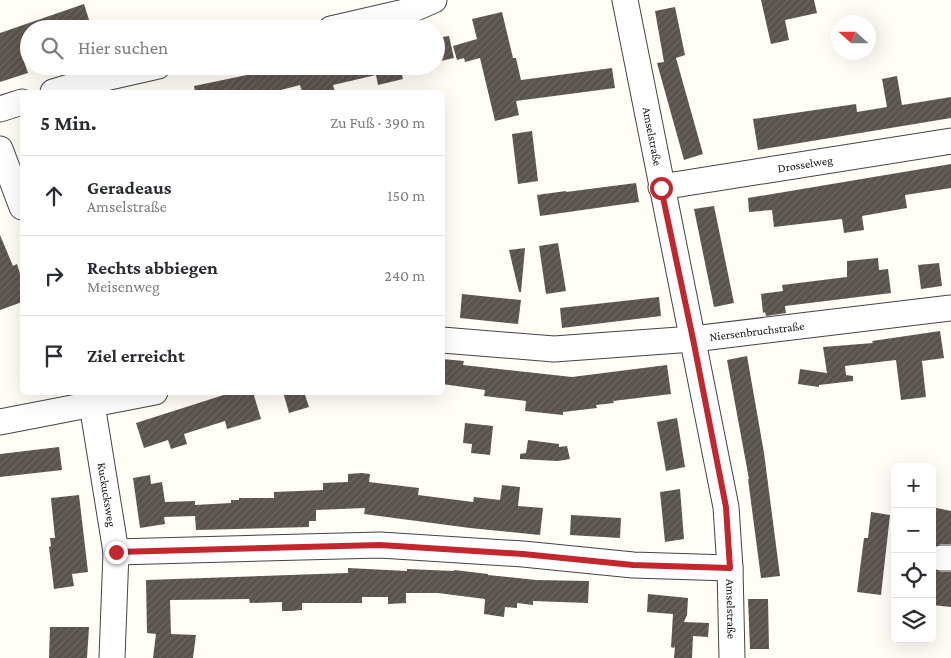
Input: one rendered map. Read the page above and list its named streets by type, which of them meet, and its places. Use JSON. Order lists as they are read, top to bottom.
{
  "streets": {
    "street": [
      "Amselstraße",
      "Drosselweg",
      "Niersenbruchstraße",
      "Kuckucksweg"
    ]
  },
  "crossings": [
    ["Amselstraße", "Drosselweg"],
    ["Amselstraße", "Niersenbruchstraße"]
  ],
  "north": "left",
  "page": {
    "search": "Hier suchen",
    "heading": ["5 Min.", "Zu Fuß · 390 m"],
    "list": [
      ["Geradeaus", "Amselstraße", "150 m"],
      ["Rechts abbiegen", "Meisenweg", "240 m"],
      "Ziel erreicht"
    ],
    "map_buttons": ["+", "−"]
  }
}
